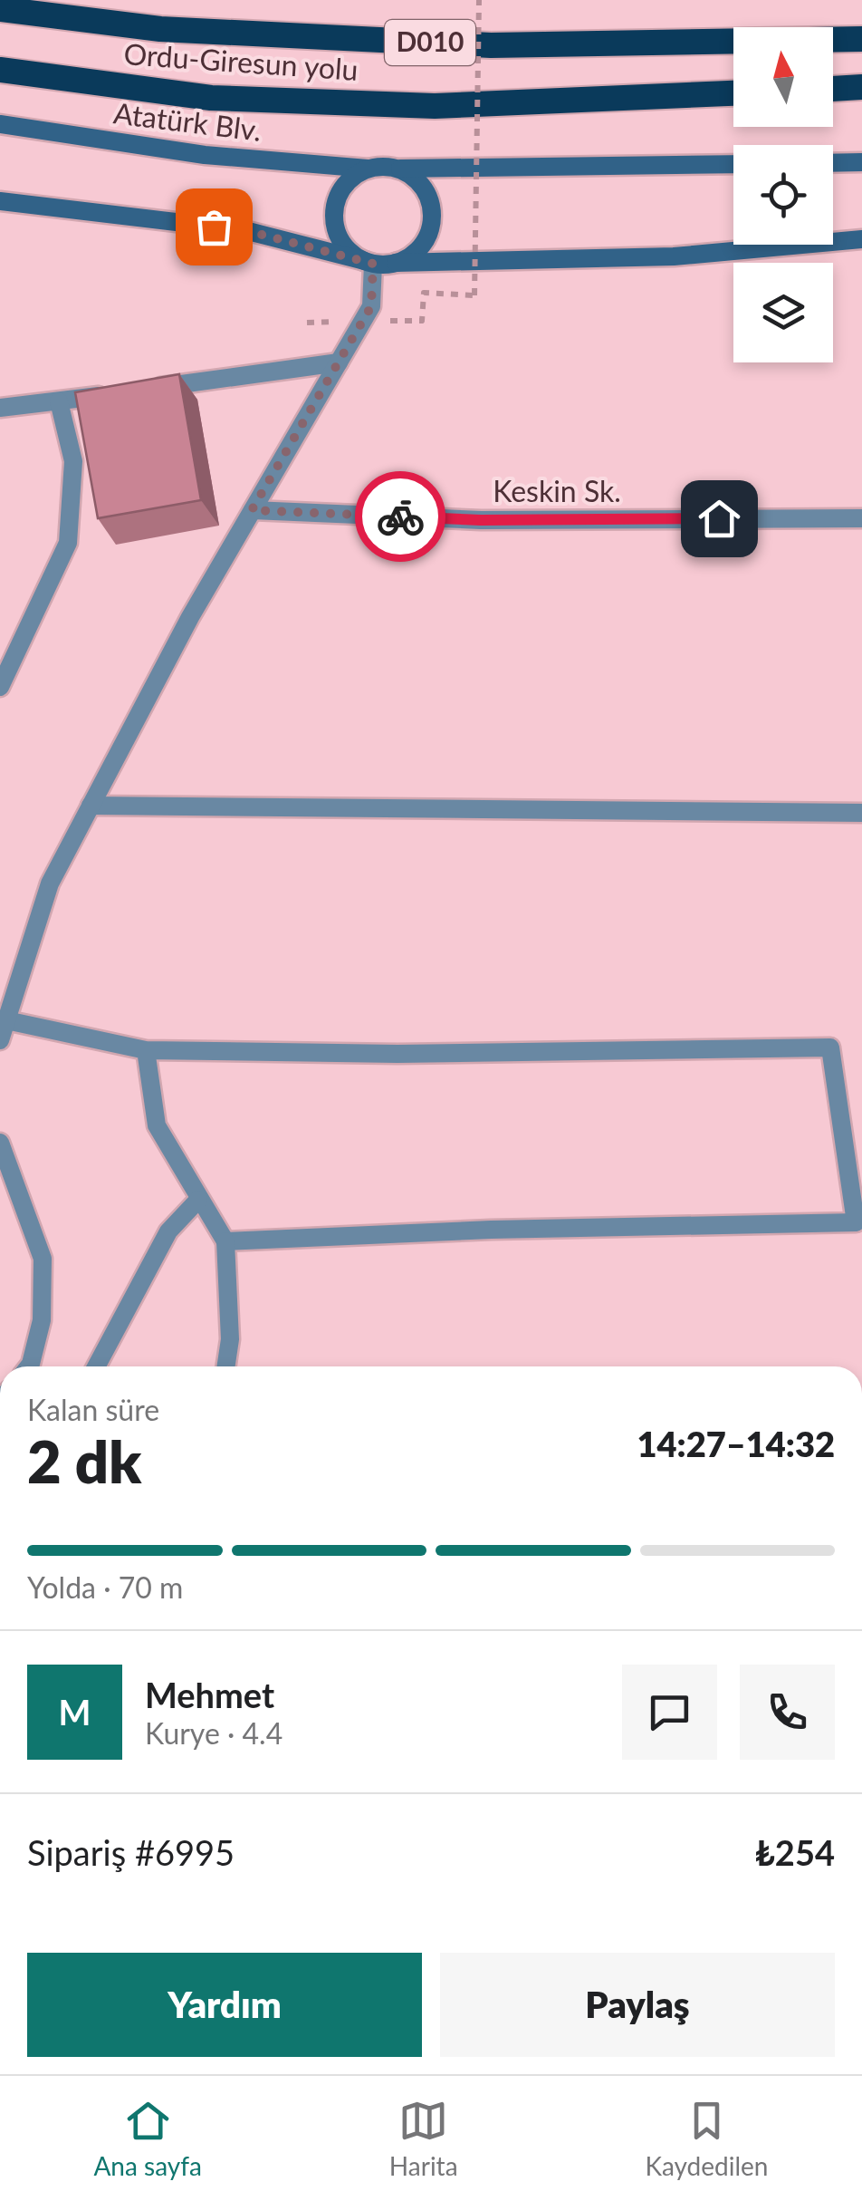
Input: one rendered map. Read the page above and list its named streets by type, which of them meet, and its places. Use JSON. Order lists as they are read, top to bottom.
{
  "streets": {
    "highway": ["D010", "Ordu-Giresun yolu"],
    "main road": ["Atatürk Blv."],
    "street": ["Keskin Sk."]
  },
  "north": "top",
  "page": {
    "heading": ["2 dk", "Kalan süre", "14:27–14:32"],
    "panel": [
      "Mehmet",
      "Kurye · 4.4",
      "Sipariş #6995",
      "₺254"
    ],
    "bar": "Yolda · 70 m",
    "round": "M",
    "buttons": ["Yardım", "Paylaş"],
    "tabs": ["Ana sayfa", "Harita", "Kaydedilen"]
  }
}
